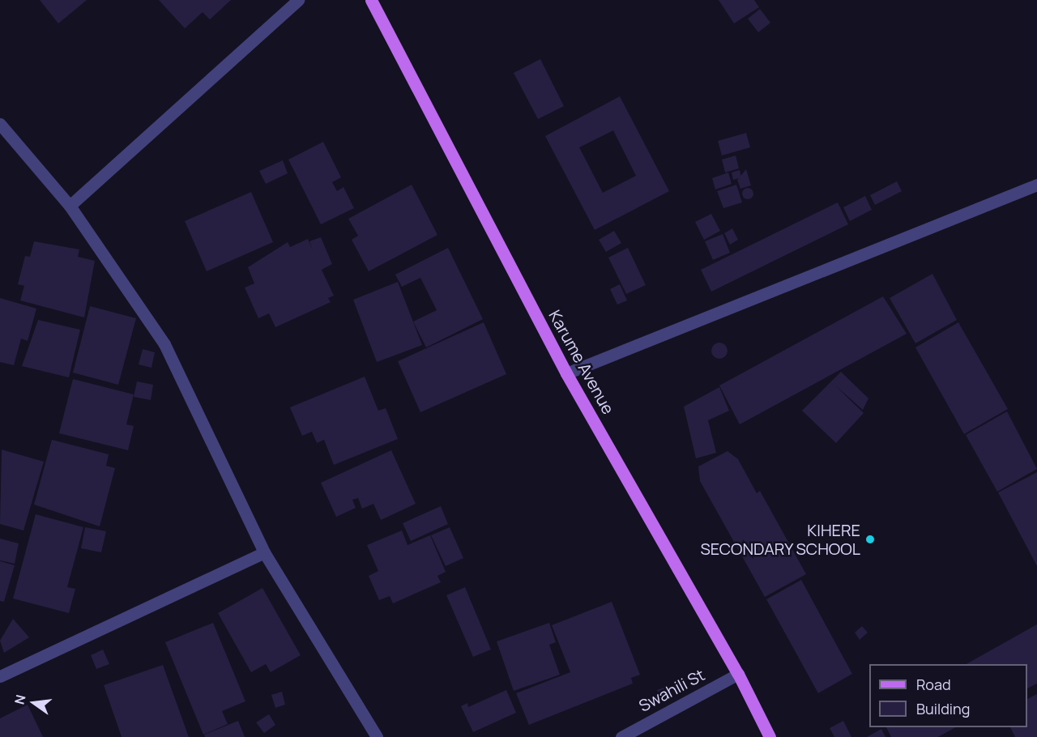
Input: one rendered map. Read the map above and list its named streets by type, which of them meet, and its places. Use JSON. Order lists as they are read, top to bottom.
{
  "streets": {
    "main road": ["Karume Avenue"],
    "street": ["Swahili St"]
  },
  "crossings": [
    ["Karume Avenue", "Swahili St"]
  ],
  "places": ["KIHERE SECONDARY SCHOOL"],
  "legend": ["Road", "Building"],
  "north": "left"
}
